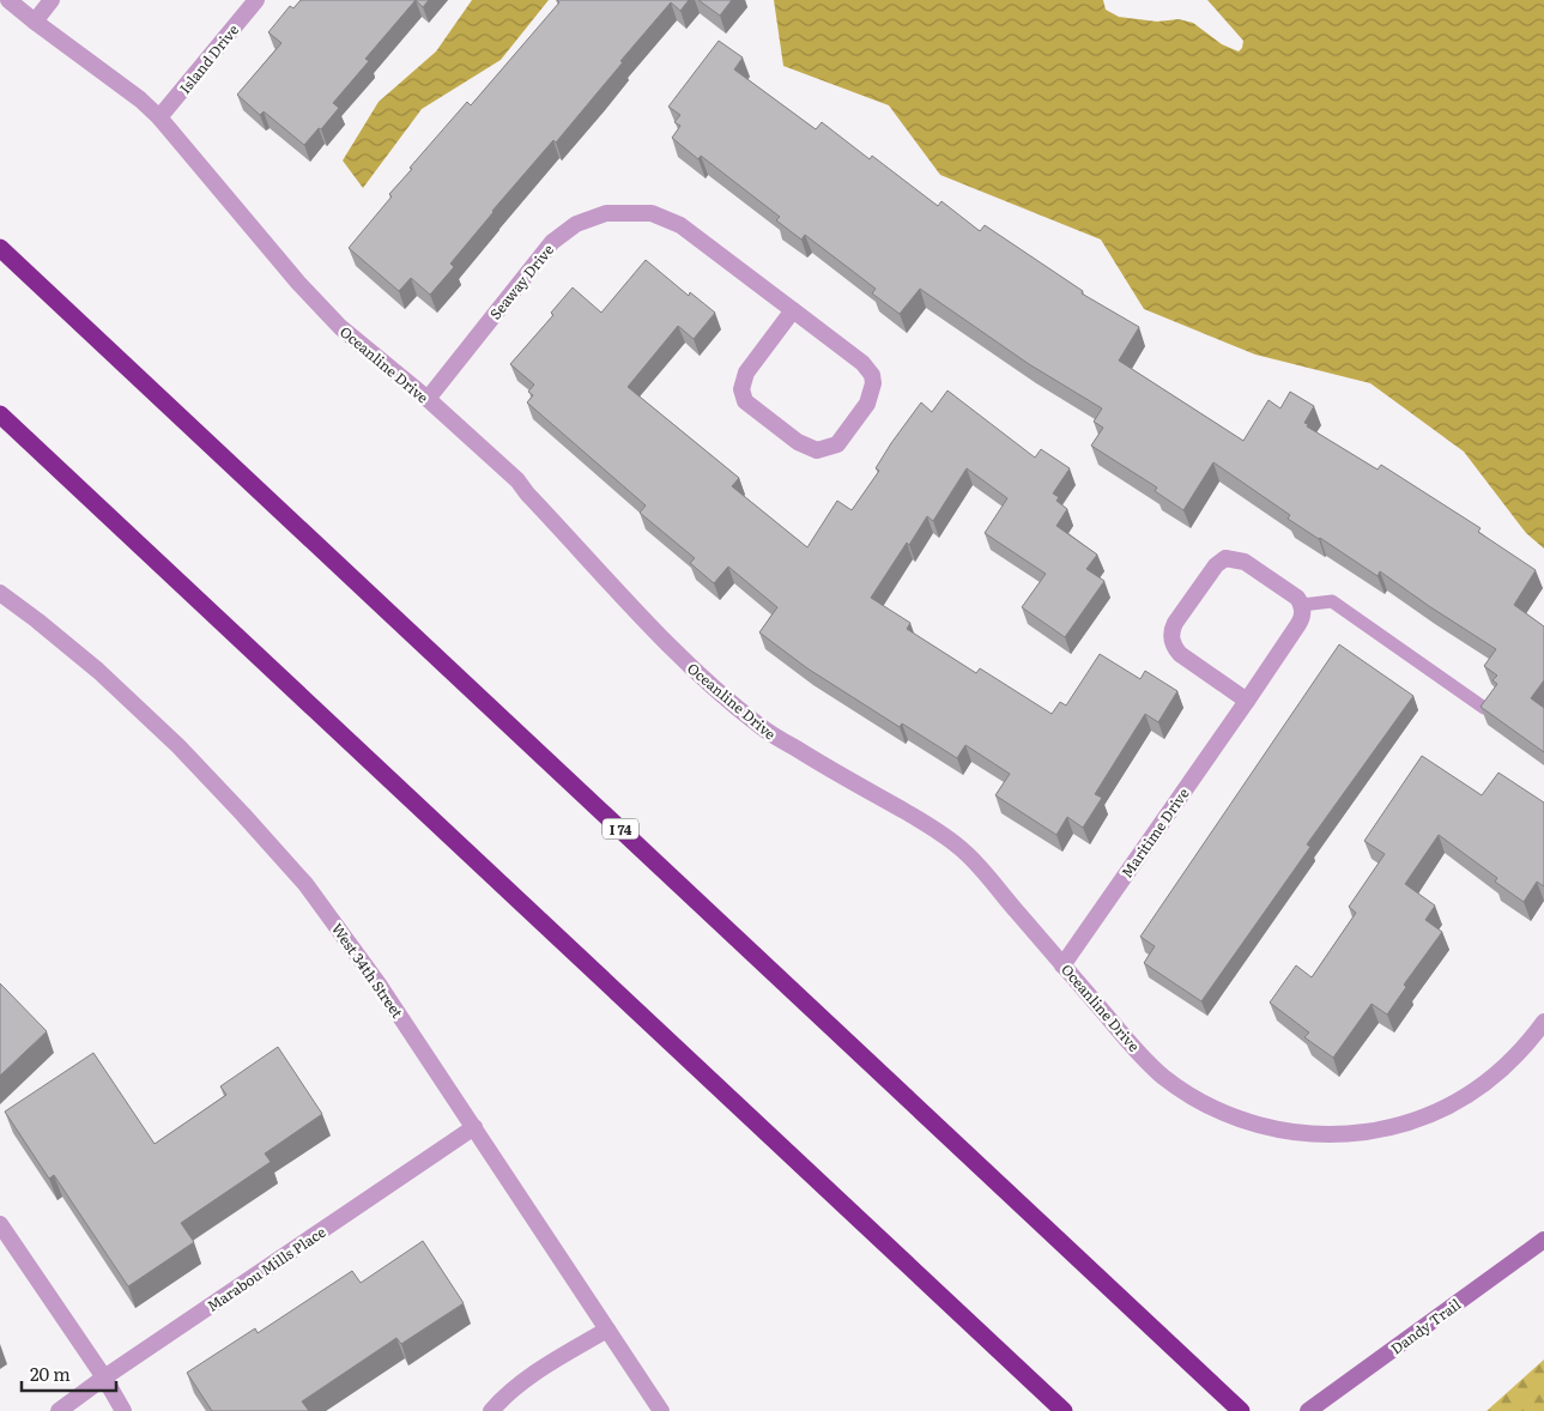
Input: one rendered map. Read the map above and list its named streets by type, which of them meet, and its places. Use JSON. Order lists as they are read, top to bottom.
{
  "streets": {
    "highway": ["I 74"],
    "main road": ["Dandy Trail"],
    "street": [
      "Island Drive",
      "Seaway Drive",
      "Oceanline Drive",
      "Maritime Drive",
      "West 34th Street",
      "Marabou Mills Place"
    ]
  },
  "crossings": [
    ["Island Drive", "Oceanline Drive"],
    ["Seaway Drive", "Oceanline Drive"],
    ["Oceanline Drive", "Maritime Drive"],
    ["West 34th Street", "Marabou Mills Place"]
  ],
  "scale_bar": "20 m"
}
